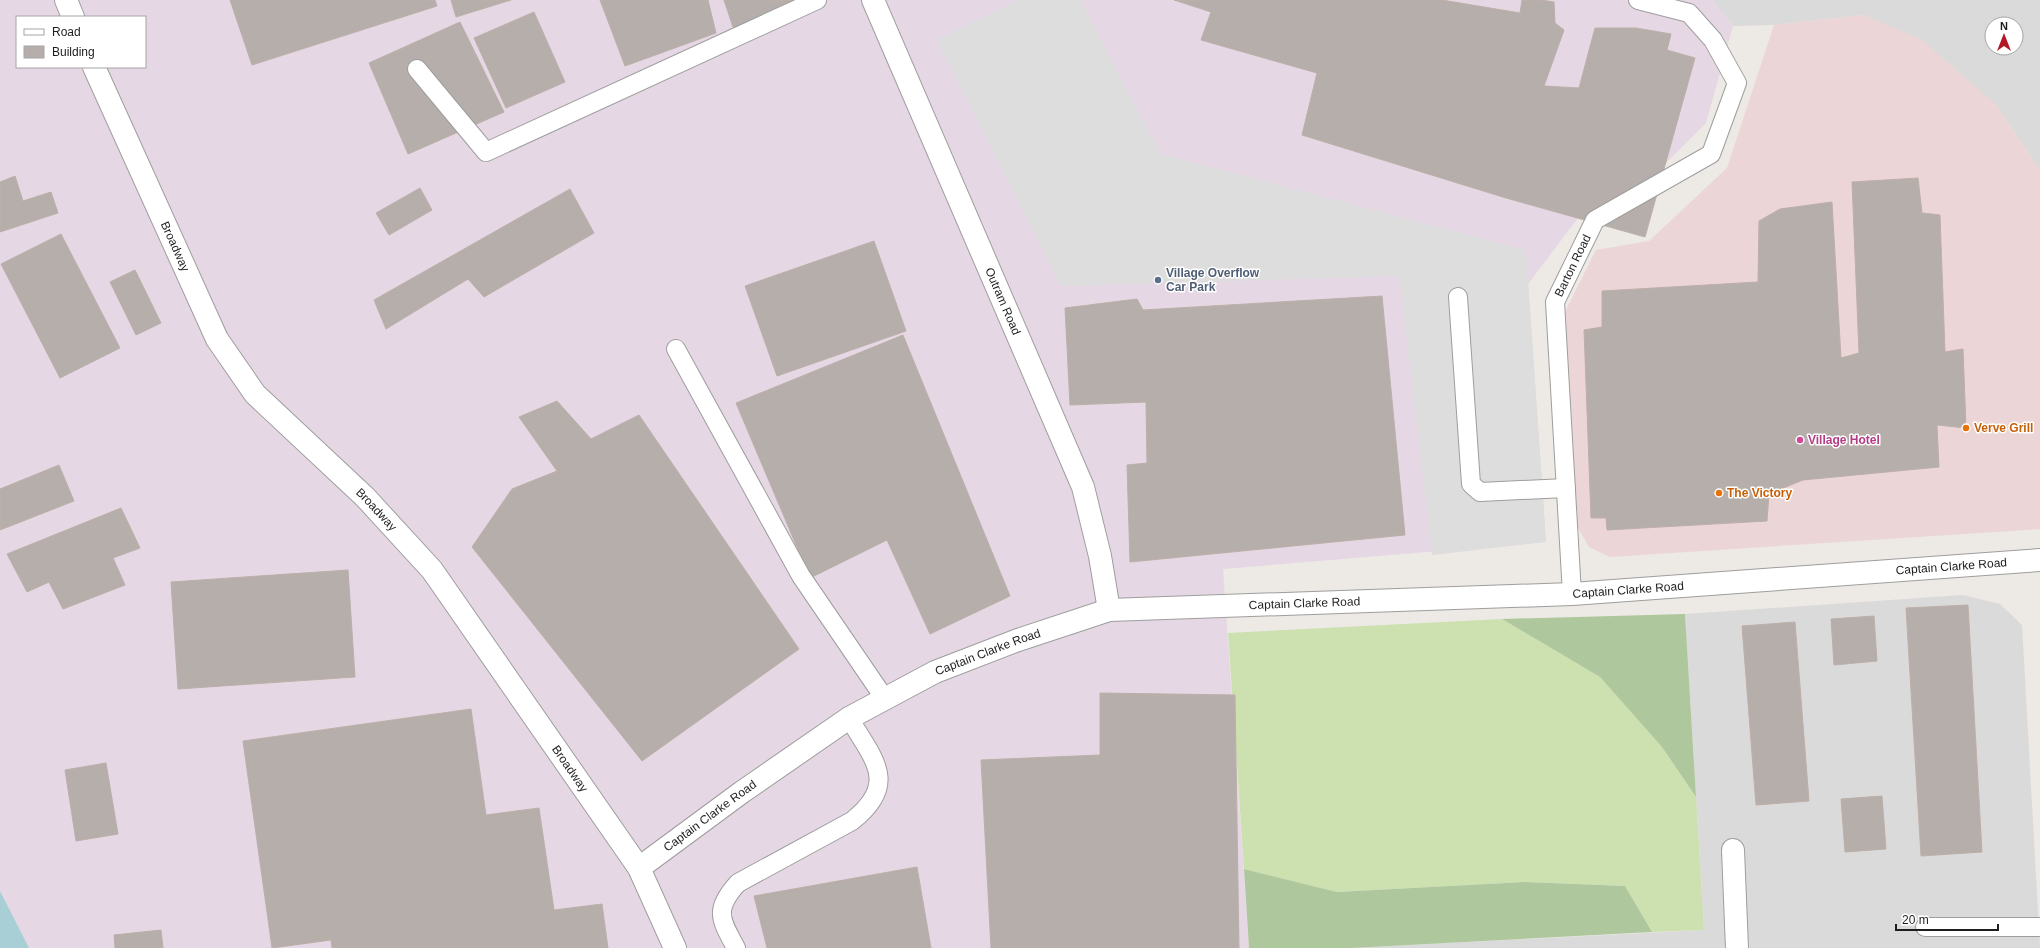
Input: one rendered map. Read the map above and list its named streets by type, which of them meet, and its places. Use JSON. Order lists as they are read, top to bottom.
{
  "streets": {
    "street": ["Broadway", "Outram Road", "Captain Clarke Road"],
    "lane": ["Barton Road"]
  },
  "crossings": [
    ["Broadway", "Captain Clarke Road"],
    ["Barton Road", "Captain Clarke Road"],
    ["Outram Road", "Captain Clarke Road"]
  ],
  "places": [
    "Village Overflow Car Park",
    "Verve Grill",
    "Village Hotel",
    "The Victory"
  ],
  "legend": ["Road", "Building"],
  "scale_bar": "20 m",
  "north": "top"
}
